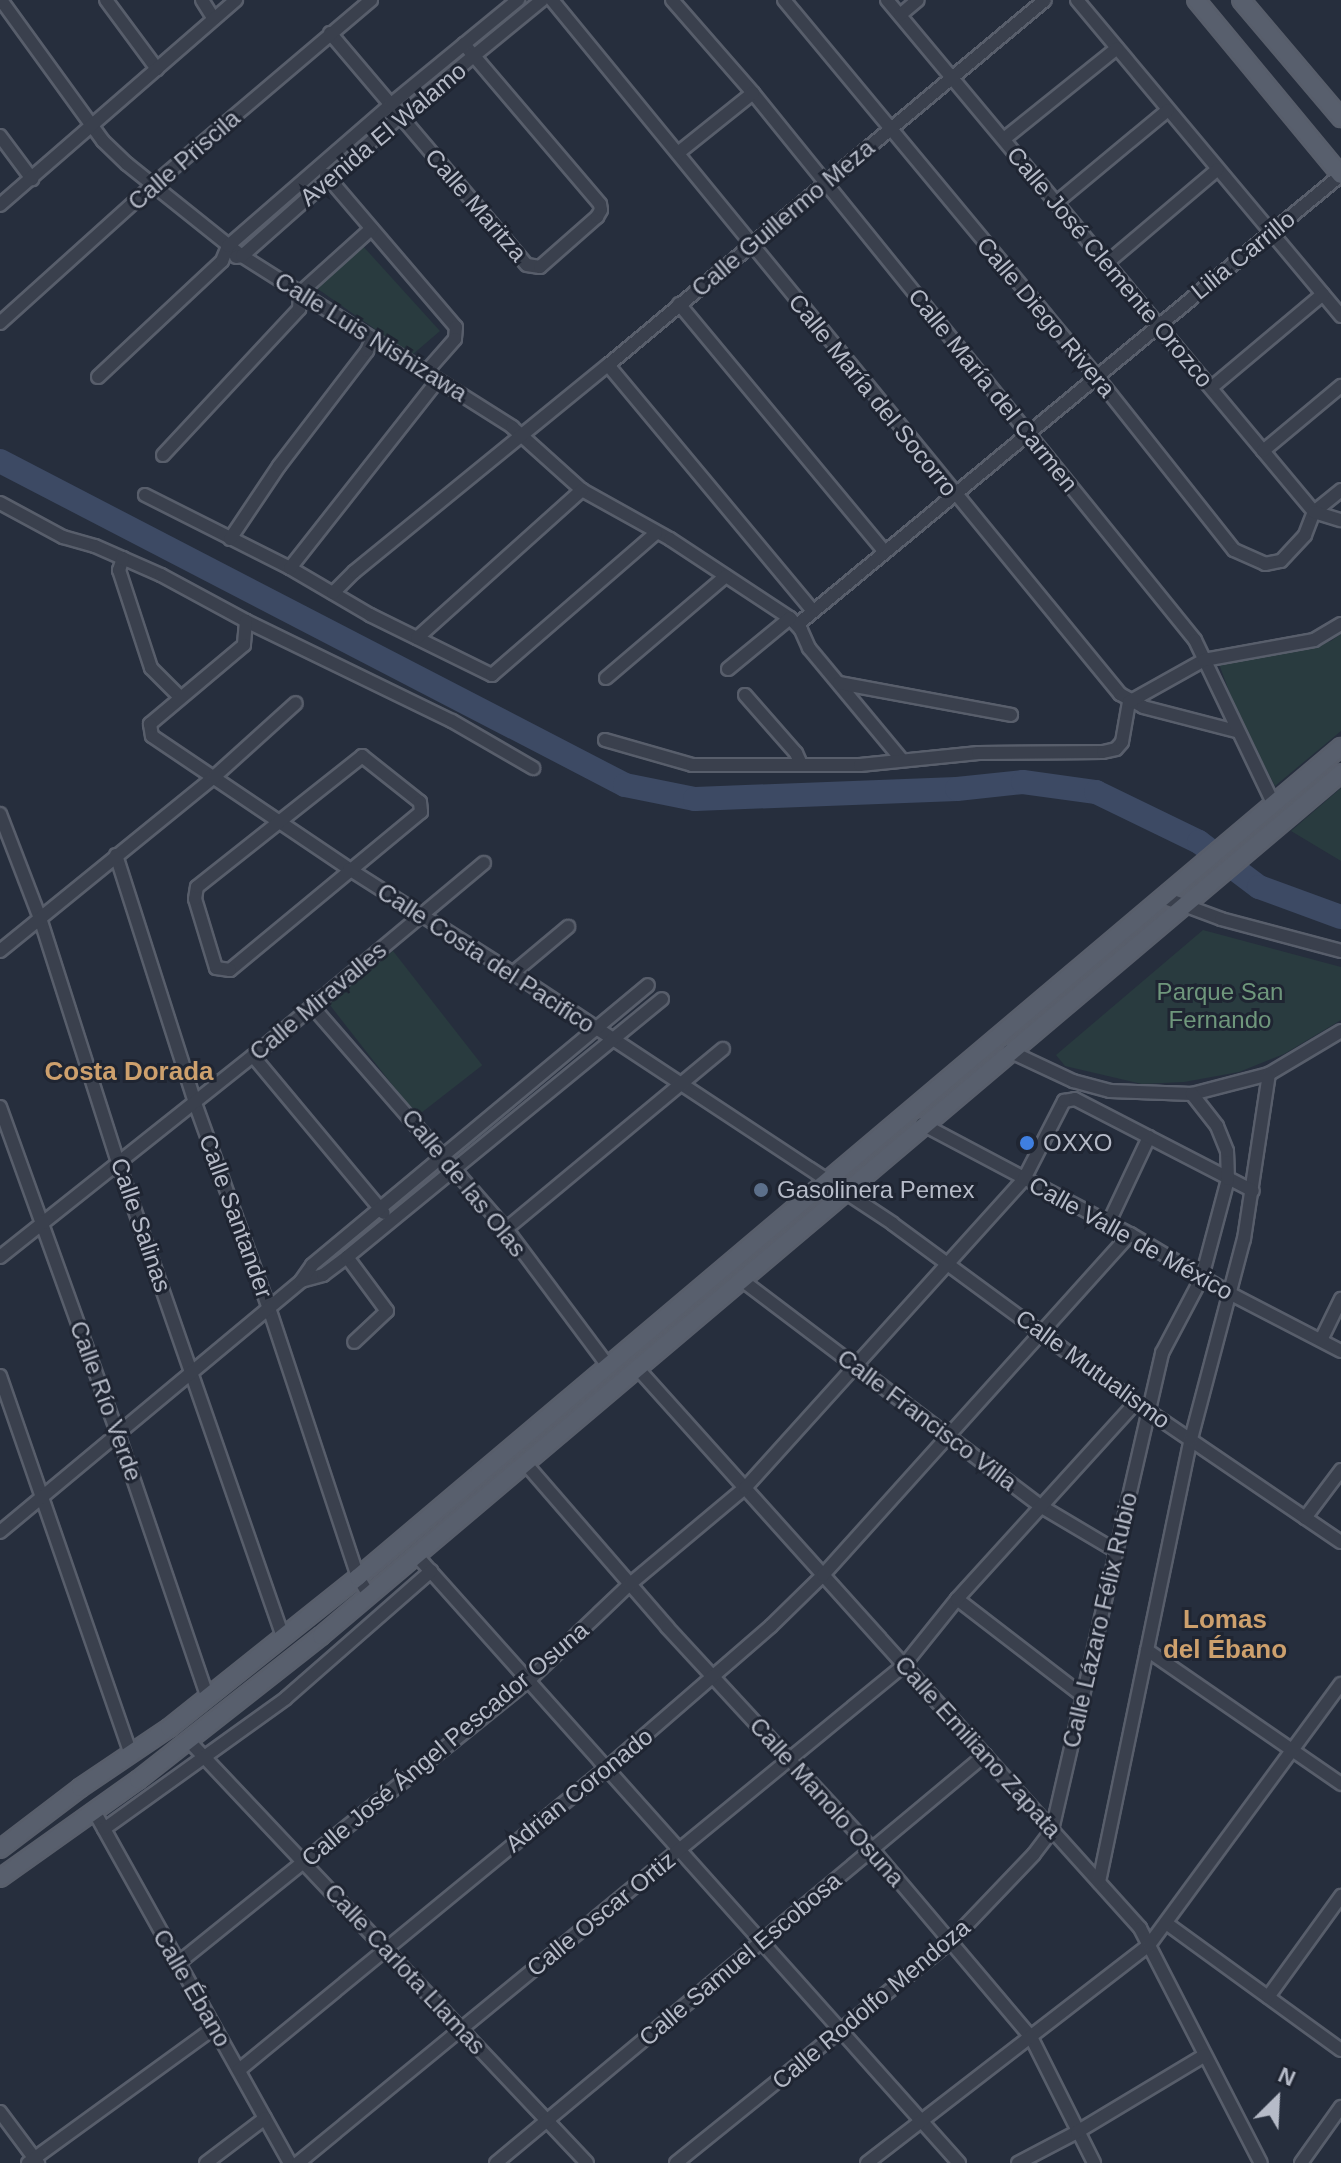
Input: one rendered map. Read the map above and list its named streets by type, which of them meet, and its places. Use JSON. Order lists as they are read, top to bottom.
{
  "streets": {
    "street": [
      "Avenida El Walamo",
      "Calle Priscila",
      "Calle Maritza",
      "Calle Guillermo Meza",
      "Lilia Carrillo",
      "Calle José Clemente Orozco",
      "Calle Diego Rivera",
      "Calle Luis Nishizawa",
      "Calle María del Carmen",
      "Calle María del Socorro",
      "Calle Costa del Pacifico",
      "Calle Miravalles",
      "Calle de las Olas",
      "Calle Santander",
      "Calle Salinas",
      "Calle Valle de México",
      "Calle Mutualismo",
      "Calle Río Verde",
      "Calle Francisco Villa",
      "Calle Lázaro Félix Rubio",
      "Calle José Ángel Pescador Osuna",
      "Calle Emiliano Zapata",
      "Adrian Coronado",
      "Calle Manolo Osuna",
      "Calle Oscar Ortiz",
      "Calle Samuel Escobosa",
      "Calle Carlota Llamas",
      "Calle Ébano",
      "Calle Rodolfo Mendoza"
    ]
  },
  "crossings": [
    ["Avenida El Walamo", "Calle Maritza"],
    ["Avenida El Walamo", "Calle Luis Nishizawa"],
    ["Calle Priscila", "Calle Maritza"],
    ["Calle Priscila", "Calle Luis Nishizawa"],
    ["Calle Guillermo Meza", "Calle José Clemente Orozco"],
    ["Calle Guillermo Meza", "Calle Diego Rivera"],
    ["Calle Guillermo Meza", "Calle Luis Nishizawa"],
    ["Calle Guillermo Meza", "Calle María del Carmen"],
    ["Calle Guillermo Meza", "Calle María del Socorro"],
    ["Lilia Carrillo", "Calle José Clemente Orozco"],
    ["Lilia Carrillo", "Calle Diego Rivera"],
    ["Lilia Carrillo", "Calle Luis Nishizawa"],
    ["Lilia Carrillo", "Calle María del Carmen"],
    ["Lilia Carrillo", "Calle María del Socorro"],
    ["Calle José Clemente Orozco", "Calle Diego Rivera"],
    ["Calle Costa del Pacifico", "Calle Miravalles"],
    ["Calle Costa del Pacifico", "Calle Mutualismo"],
    ["Calle Miravalles", "Calle de las Olas"],
    ["Calle Miravalles", "Calle Santander"],
    ["Calle Miravalles", "Calle Salinas"],
    ["Calle Miravalles", "Calle Río Verde"],
    ["Calle Valle de México", "Calle Lázaro Félix Rubio"],
    ["Calle Valle de México", "Calle José Ángel Pescador Osuna"],
    ["Calle Valle de México", "Adrian Coronado"],
    ["Calle Mutualismo", "Calle Lázaro Félix Rubio"],
    ["Calle Mutualismo", "Calle José Ángel Pescador Osuna"],
    ["Calle Mutualismo", "Adrian Coronado"],
    ["Calle Mutualismo", "Calle Oscar Ortiz"],
    ["Calle Francisco Villa", "Calle Lázaro Félix Rubio"],
    ["Calle Francisco Villa", "Calle José Ángel Pescador Osuna"],
    ["Calle Francisco Villa", "Adrian Coronado"],
    ["Calle Francisco Villa", "Calle Oscar Ortiz"],
    ["Calle Lázaro Félix Rubio", "Calle Emiliano Zapata"],
    ["Calle Lázaro Félix Rubio", "Calle Rodolfo Mendoza"],
    ["Calle José Ángel Pescador Osuna", "Calle Emiliano Zapata"],
    ["Calle José Ángel Pescador Osuna", "Calle Manolo Osuna"],
    ["Calle José Ángel Pescador Osuna", "Calle Carlota Llamas"],
    ["Calle José Ángel Pescador Osuna", "Calle Ébano"],
    ["Calle Emiliano Zapata", "Adrian Coronado"],
    ["Calle Emiliano Zapata", "Calle Oscar Ortiz"],
    ["Calle Emiliano Zapata", "Calle Samuel Escobosa"],
    ["Calle Emiliano Zapata", "Calle Rodolfo Mendoza"],
    ["Adrian Coronado", "Calle Manolo Osuna"],
    ["Adrian Coronado", "Calle Carlota Llamas"],
    ["Adrian Coronado", "Calle Ébano"],
    ["Calle Manolo Osuna", "Calle Oscar Ortiz"],
    ["Calle Manolo Osuna", "Calle Samuel Escobosa"],
    ["Calle Manolo Osuna", "Calle Rodolfo Mendoza"],
    ["Calle Oscar Ortiz", "Calle Carlota Llamas"],
    ["Calle Samuel Escobosa", "Calle Carlota Llamas"]
  ],
  "districts": ["Costa Dorada", "Lomas del Ébano"],
  "parks": ["Parque San Fernando"],
  "places": ["OXXO", "Gasolinera Pemex"],
  "north": "top right"
}
